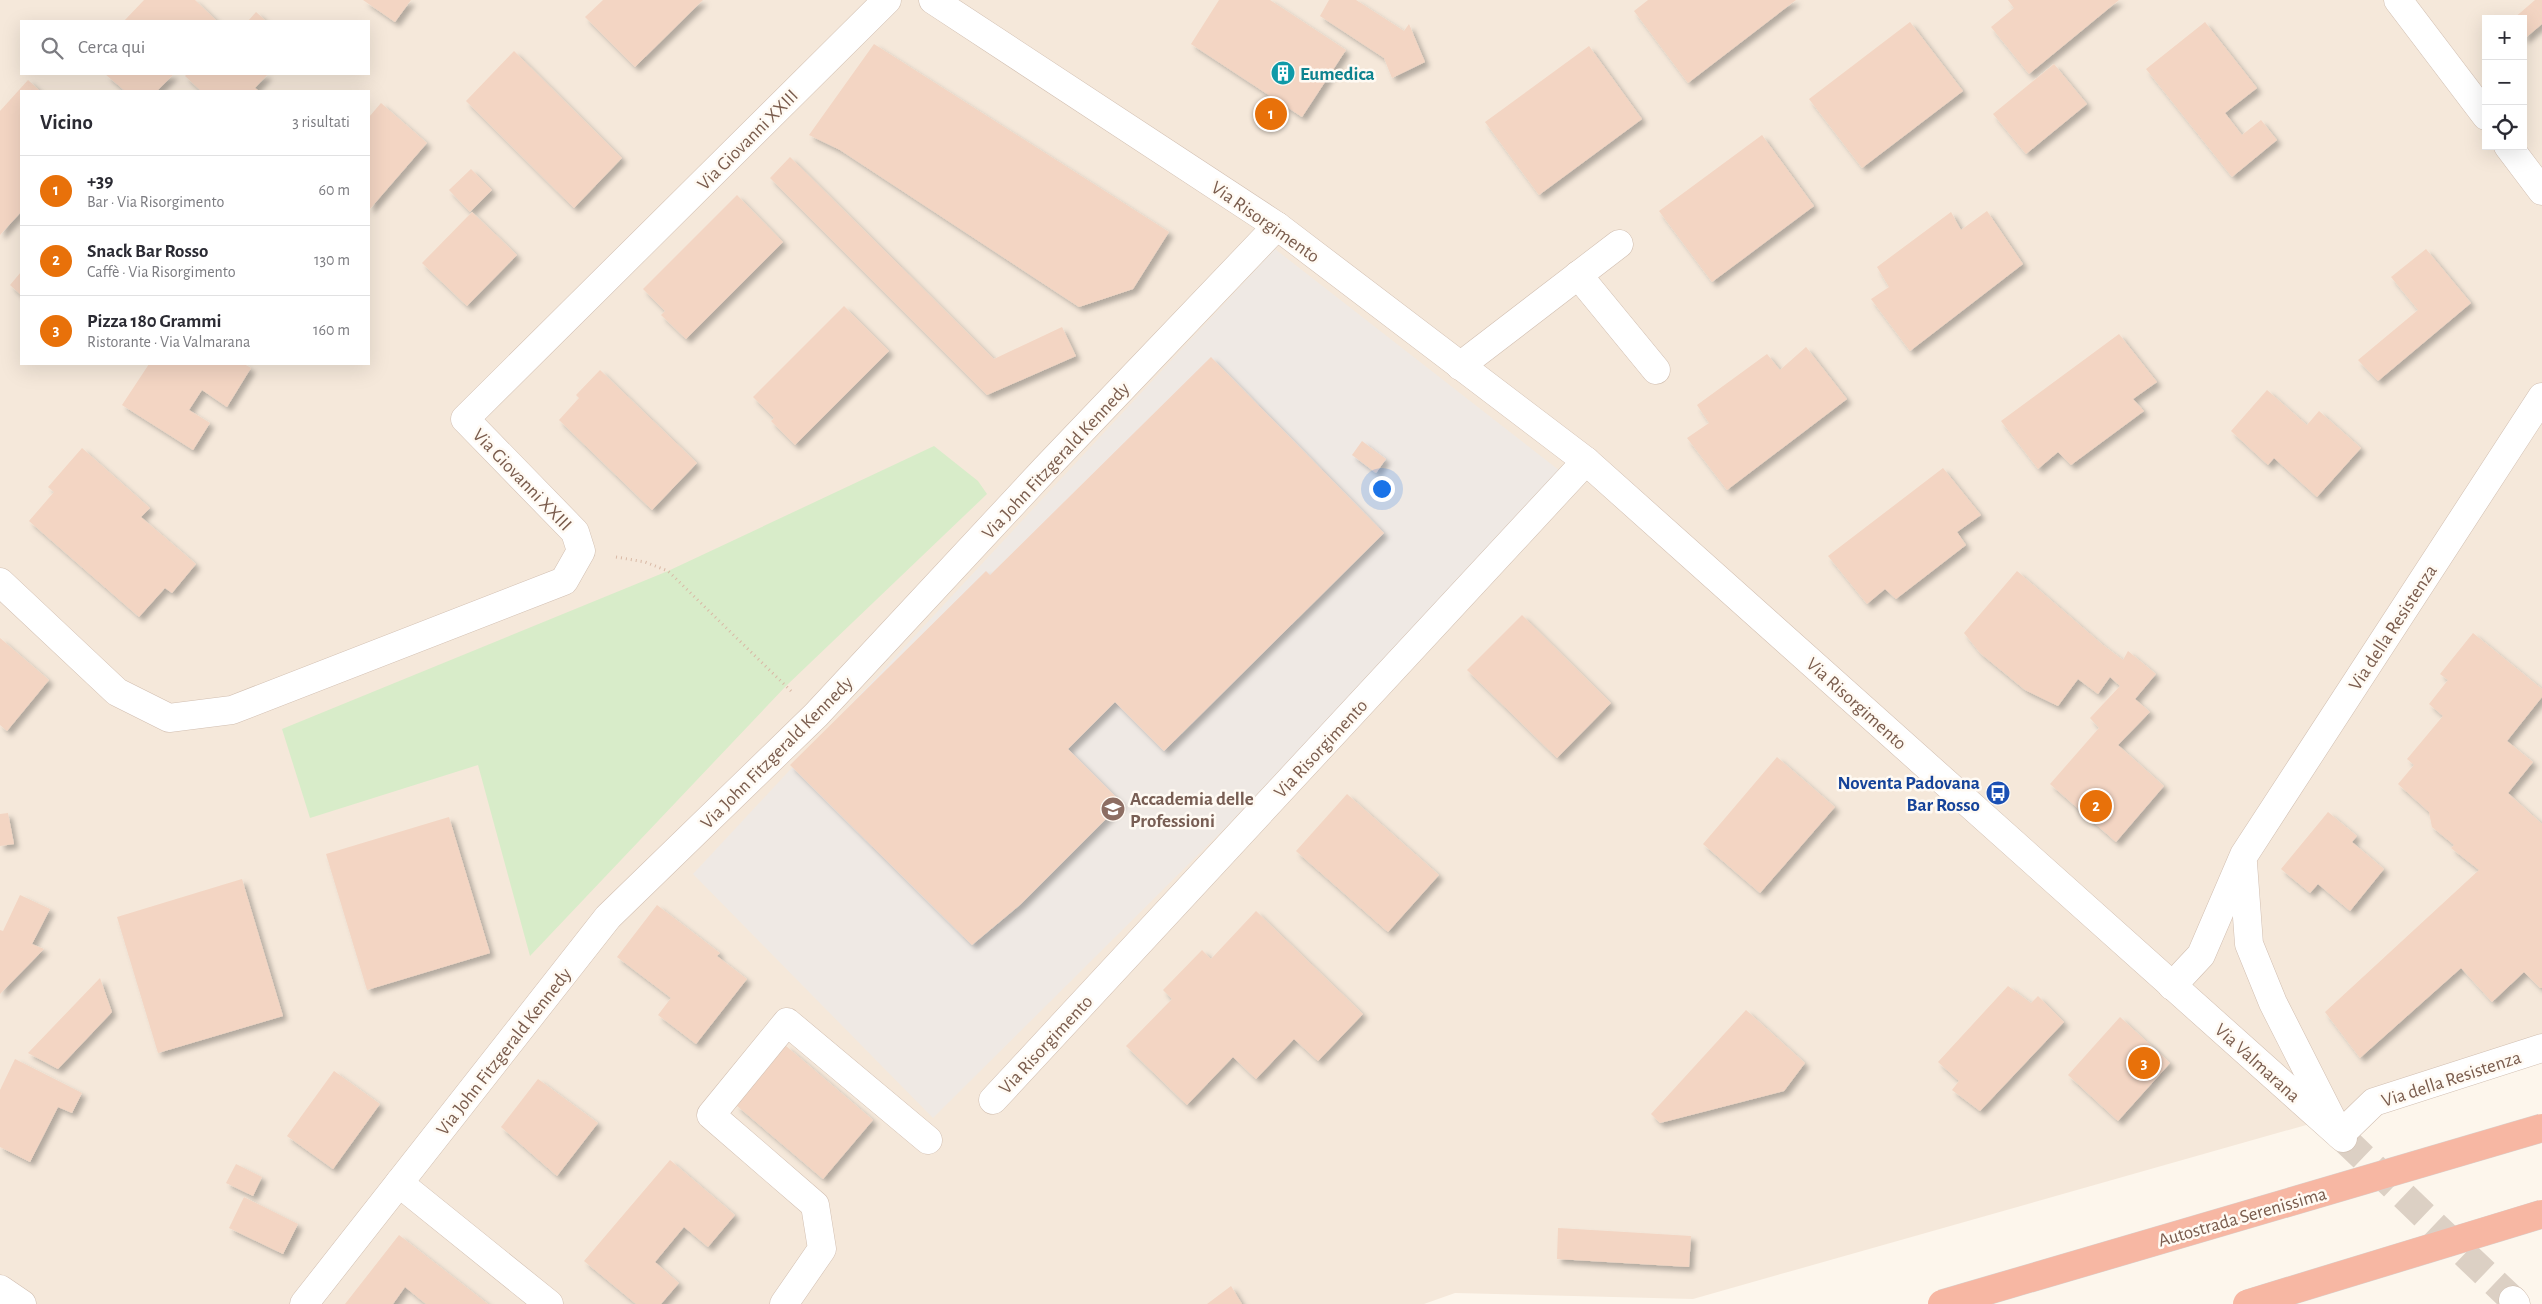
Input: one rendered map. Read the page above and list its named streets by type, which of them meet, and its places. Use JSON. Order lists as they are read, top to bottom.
{
  "streets": {
    "highway": ["Autostrada Serenissima"],
    "street": [
      "Via Giovanni XXIII",
      "Via Risorgimento",
      "Via John Fitzgerald Kennedy",
      "Via della Resistenza",
      "Via Valmarana"
    ]
  },
  "crossings": [
    ["Via Risorgimento", "Via John Fitzgerald Kennedy"],
    ["Via Risorgimento", "Via della Resistenza"],
    ["Via Risorgimento", "Via Valmarana"],
    ["Via della Resistenza", "Via Valmarana"]
  ],
  "places": {
    "building": ["Eumedica"],
    "bus stop": ["Noventa Padovana Bar Rosso"],
    "school or university": ["Accademia delle Professioni"]
  },
  "page": {
    "map_buttons": ["+", "−"],
    "search": "Cerca qui",
    "heading": ["Vicino", "3 risultati"],
    "pins": ["1", "2", "3"],
    "list": [
      {
        "mark": "1",
        "name": "+39",
        "note": "Bar · Via Risorgimento",
        "value": "60 m"
      },
      {
        "mark": "2",
        "name": "Snack Bar Rosso",
        "note": "Caffè · Via Risorgimento",
        "value": "130 m"
      },
      {
        "mark": "3",
        "name": "Pizza 180 Grammi",
        "note": "Ristorante · Via Valmarana",
        "value": "160 m"
      }
    ]
  }
}
